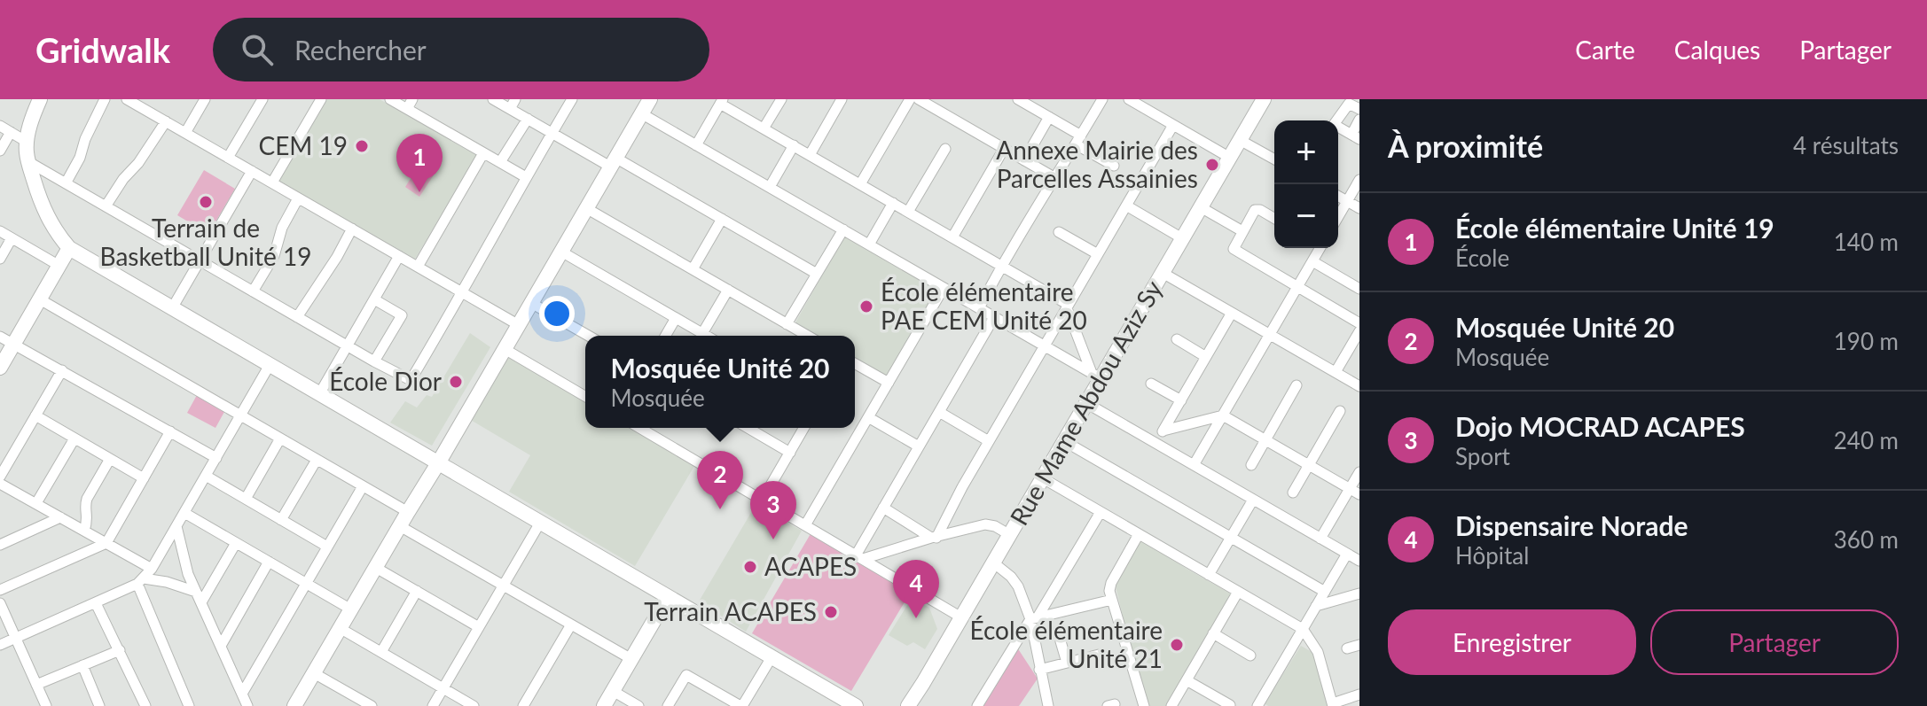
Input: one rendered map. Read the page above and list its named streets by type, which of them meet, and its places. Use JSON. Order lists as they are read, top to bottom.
{
  "streets": {
    "street": ["Rue Mame Abdou Aziz Sy"]
  },
  "places": [
    "CEM 19",
    "Annexe Mairie des Parcelles Assainies",
    "Terrain de Basketball Unité 19",
    "École élémentaire PAE CEM Unité 20",
    "École Dior",
    "ACAPES",
    "Terrain ACAPES",
    "École élémentaire Unité 21"
  ],
  "page": {
    "header": "Gridwalk",
    "search": "Rechercher",
    "nav": ["Carte", "Calques", "Partager"],
    "heading": ["À proximité", "4 résultats"],
    "map_buttons": ["+", "−"],
    "pins": [
      "1",
      "2",
      "3",
      "4"
    ],
    "list": [
      {
        "mark": "1",
        "name": "École élémentaire Unité 19",
        "note": "École",
        "value": "140 m"
      },
      {
        "mark": "2",
        "name": "Mosquée Unité 20",
        "note": "Mosquée",
        "value": "190 m"
      },
      {
        "mark": "3",
        "name": "Dojo MOCRAD ACAPES",
        "note": "Sport",
        "value": "240 m"
      },
      {
        "mark": "4",
        "name": "Dispensaire Norade",
        "note": "Hôpital",
        "value": "360 m"
      }
    ],
    "popup": ["Mosquée Unité 20", "Mosquée"],
    "buttons": ["Enregistrer", "Partager"]
  }
}
